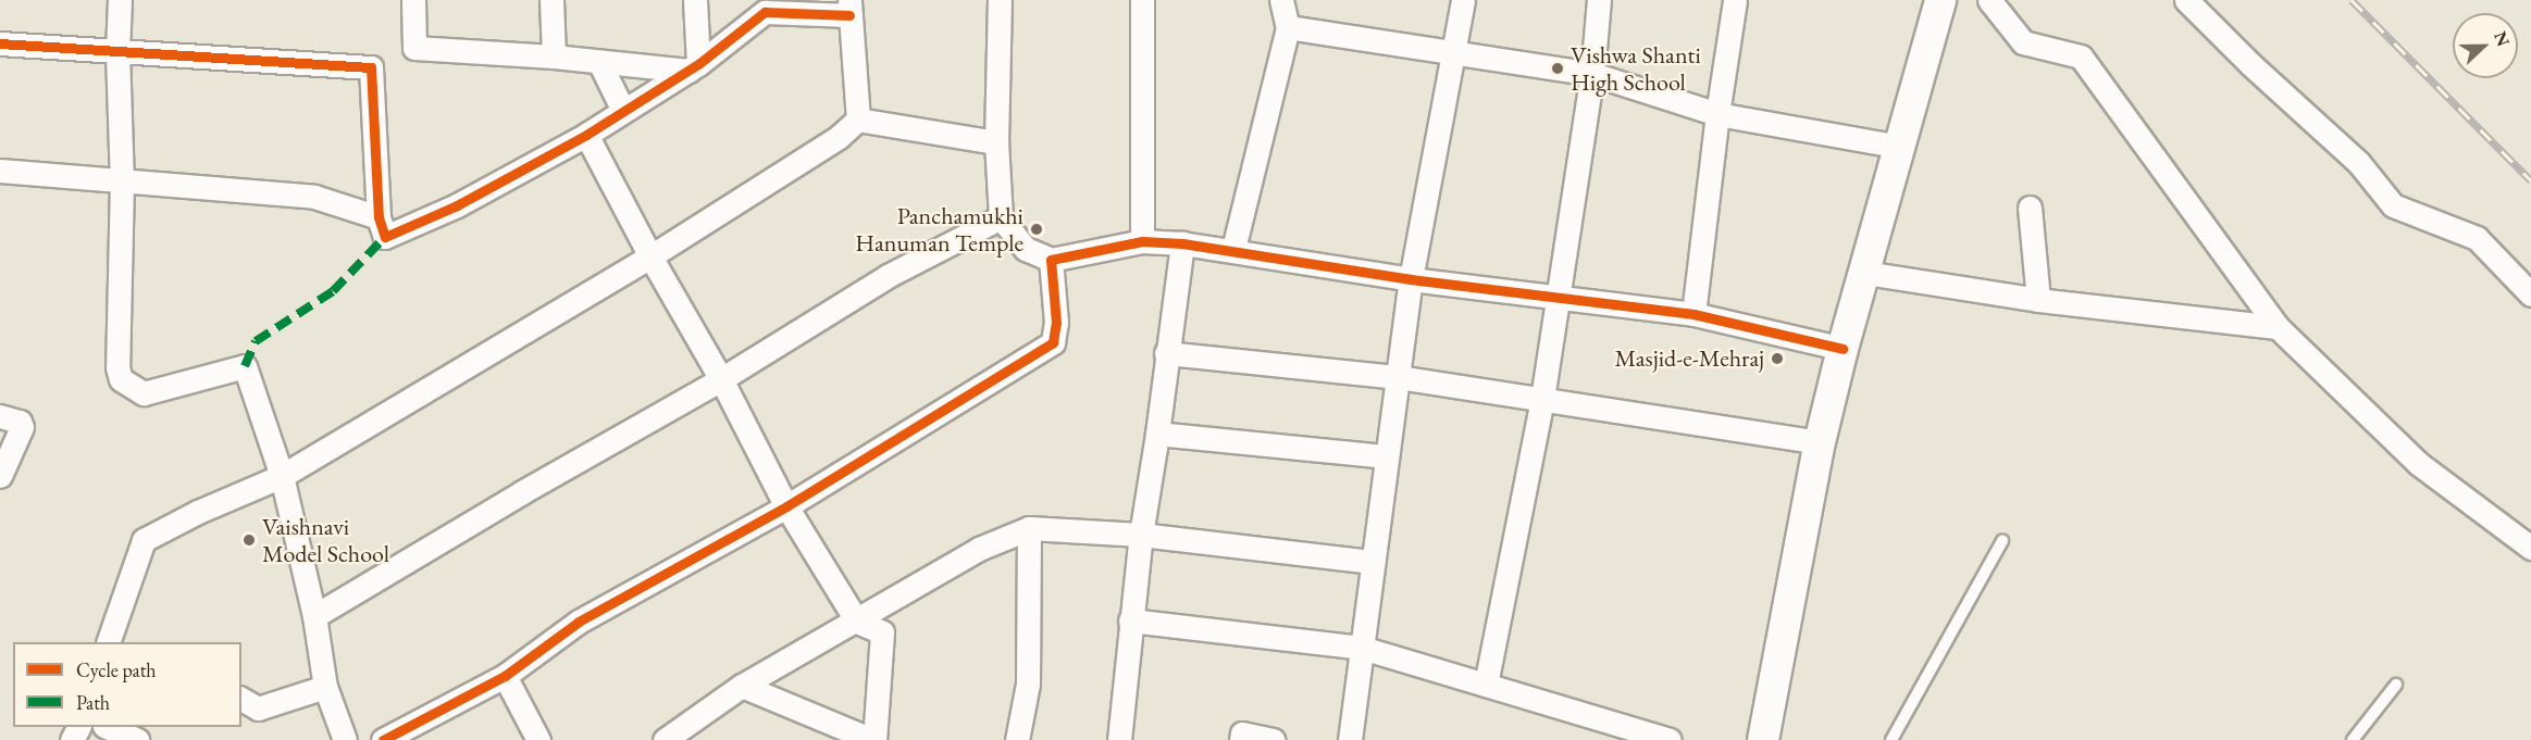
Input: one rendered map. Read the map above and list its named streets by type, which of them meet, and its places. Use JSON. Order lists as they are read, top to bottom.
{
  "places": [
    "Vishwa Shanti High School",
    "Panchamukhi Hanuman Temple",
    "Masjid-e-Mehraj",
    "Vaishnavi Model School"
  ],
  "legend": ["Cycle path", "Path"],
  "north": "right"
}
